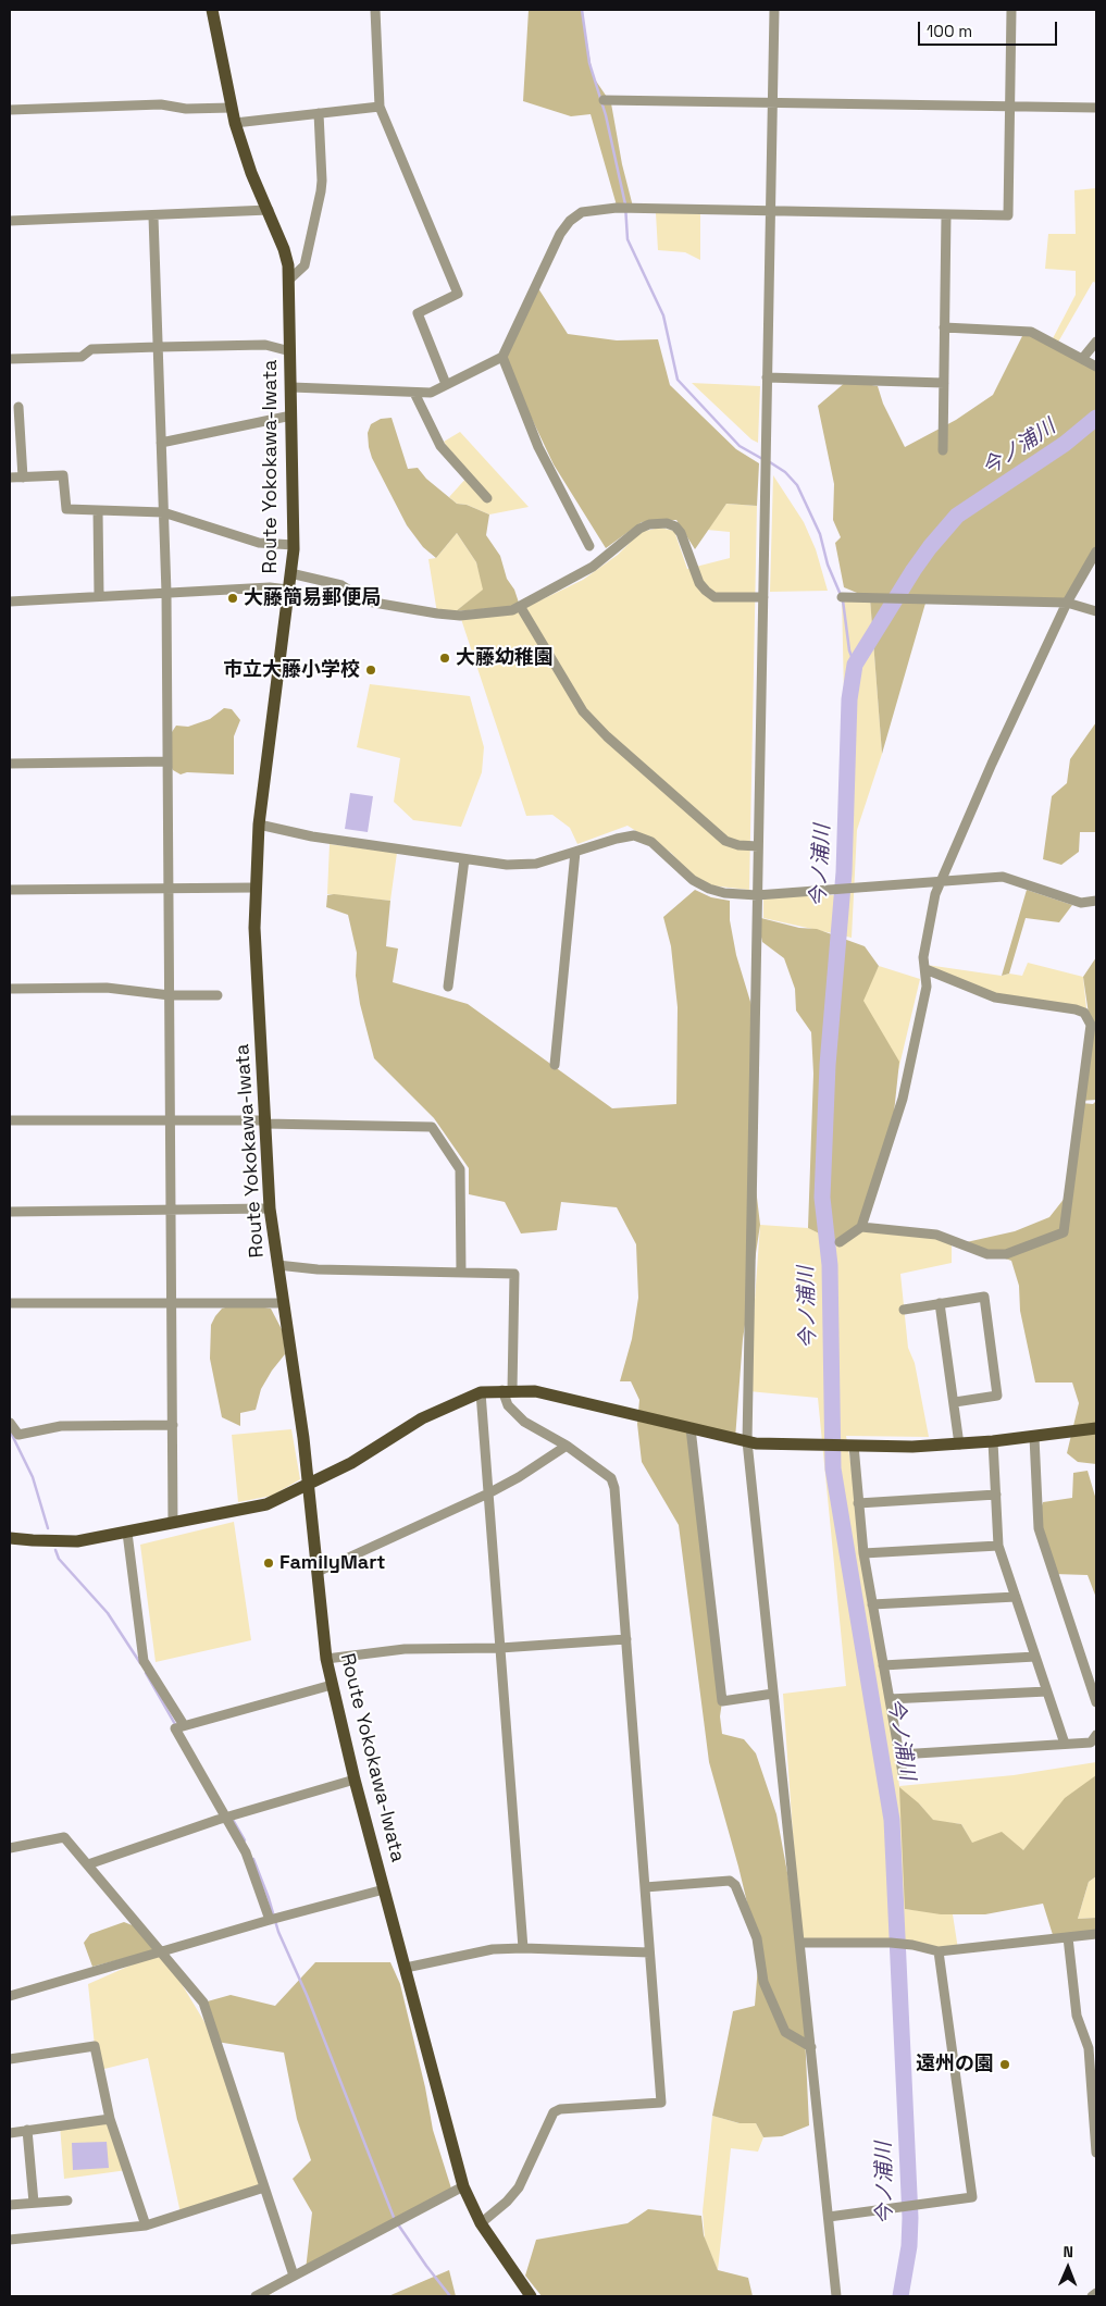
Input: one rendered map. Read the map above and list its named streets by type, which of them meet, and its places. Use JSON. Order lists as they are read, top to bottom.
{
  "streets": {
    "main road": ["Route Yokokawa-Iwata"]
  },
  "water": ["今ノ浦川"],
  "places": [
    "大藤簡易郵便局",
    "大藤幼稚園",
    "市立大藤小学校",
    "FamilyMart",
    "遠州の園"
  ],
  "scale_bar": "100 m",
  "north": "top"
}
